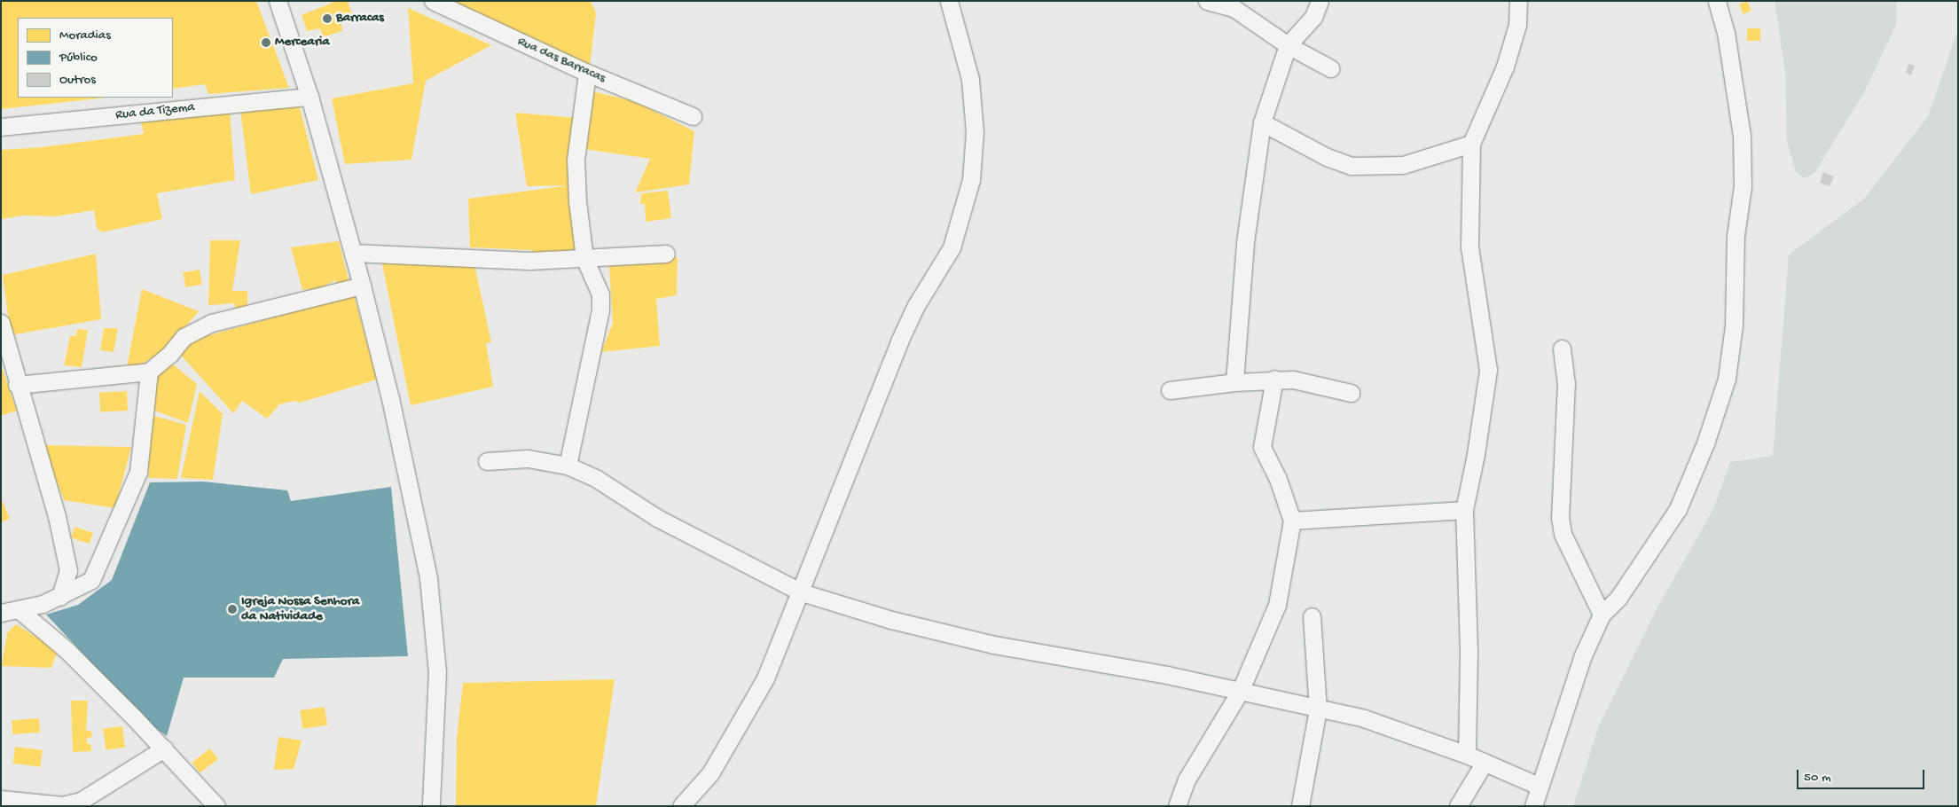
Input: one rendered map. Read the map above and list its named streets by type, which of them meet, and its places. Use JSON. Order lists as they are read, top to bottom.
{
  "streets": {
    "street": ["Rua das Barracas", "Rua da Tizema"]
  },
  "places": ["Barracas", "Mercearia", "Igreja Nossa Senhora da Natividade"],
  "legend": ["Moradias", "Público", "Outros"],
  "scale_bar": "50 m"
}
